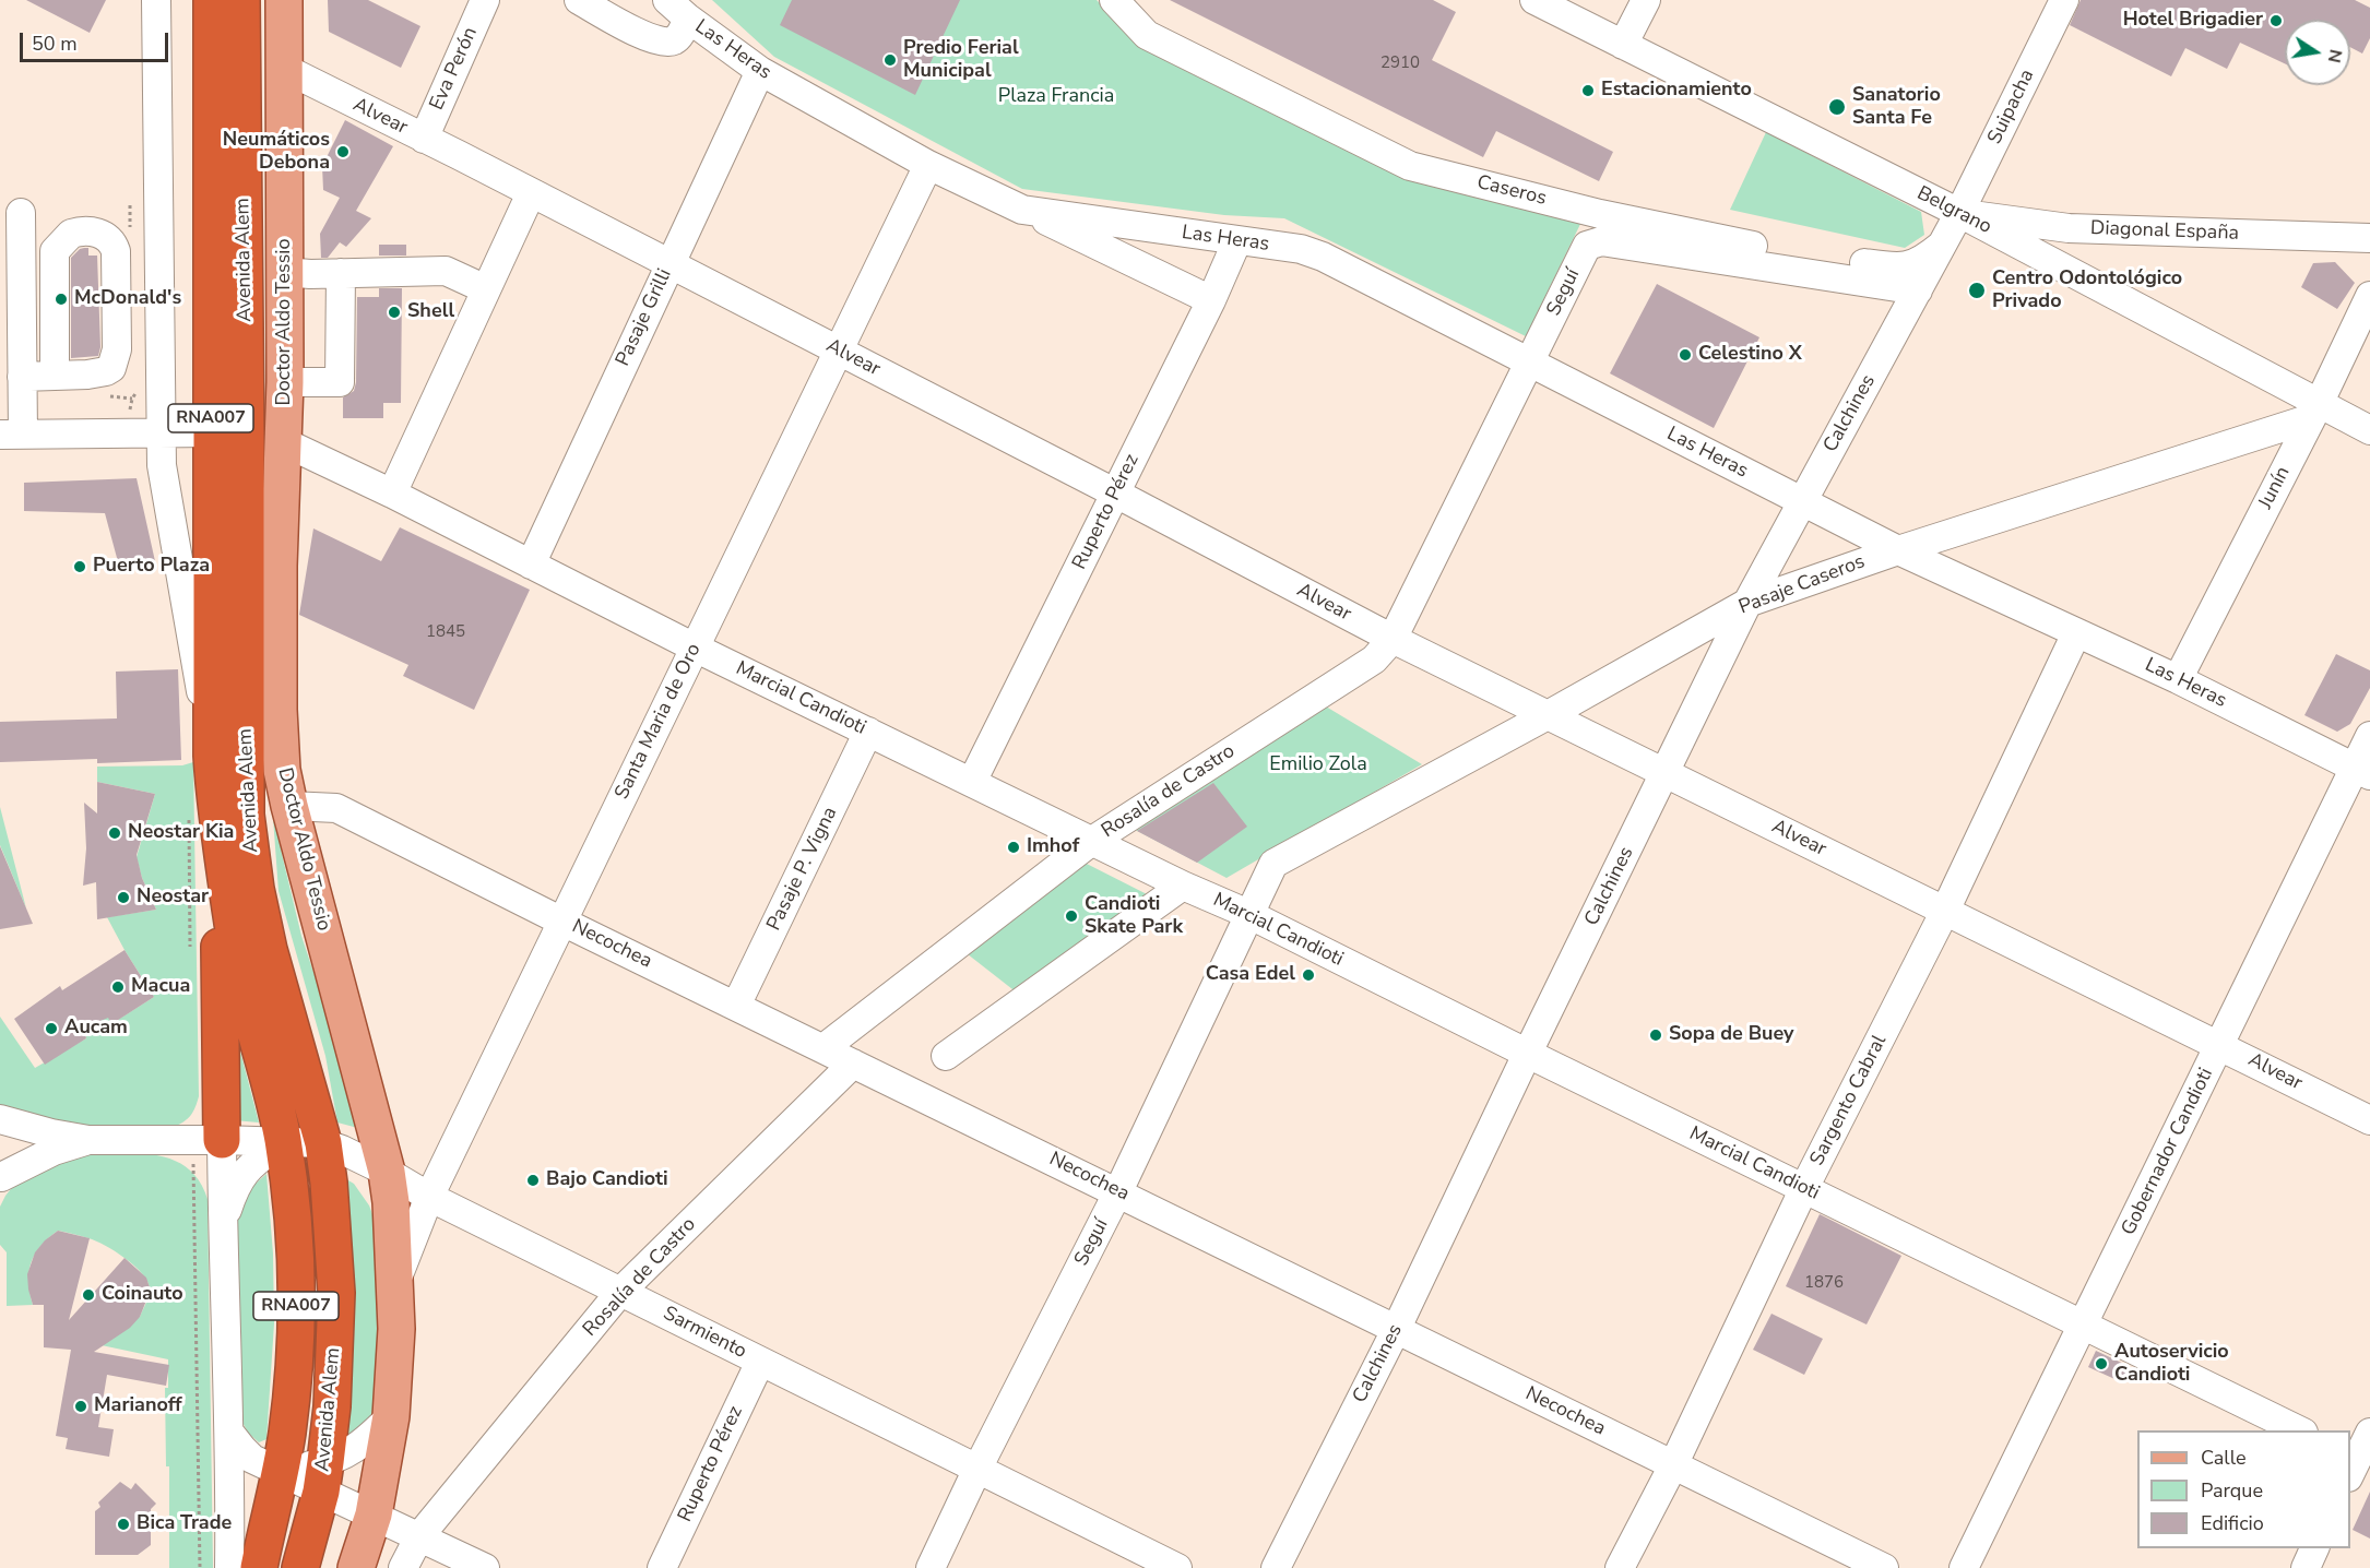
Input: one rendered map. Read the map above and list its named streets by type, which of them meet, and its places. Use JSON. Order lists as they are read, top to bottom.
{
  "streets": {
    "highway": ["Avenida Alem", "RNA007"],
    "main road": ["Doctor Aldo Tessio", "Marcial Candioti"],
    "street": [
      "Las Heras",
      "Eva Perón",
      "Suipacha",
      "Alvear",
      "Caseros",
      "Belgrano",
      "Diagonal España",
      "Seguí",
      "Pasaje Grilli",
      "Calchines",
      "Junín",
      "Ruperto Pérez",
      "Pasaje Caseros",
      "Santa Maria de Oro",
      "Rosalía de Castro",
      "Pasaje P. Vigna",
      "Necochea",
      "Sargento Cabral",
      "Gobernador Candioti",
      "Sarmiento"
    ]
  },
  "crossings": [
    ["Las Heras", "Seguí"],
    ["Las Heras", "Pasaje Grilli"],
    ["Las Heras", "Calchines"],
    ["Las Heras", "Junín"],
    ["Las Heras", "Ruperto Pérez"],
    ["Las Heras", "Pasaje Caseros"],
    ["Las Heras", "Santa Maria de Oro"],
    ["Las Heras", "Sargento Cabral"],
    ["Las Heras", "Gobernador Candioti"],
    ["Eva Perón", "Alvear"],
    ["Suipacha", "Belgrano"],
    ["Suipacha", "Diagonal España"],
    ["Suipacha", "Calchines"],
    ["Alvear", "Seguí"],
    ["Alvear", "Pasaje Grilli"],
    ["Alvear", "Doctor Aldo Tessio"],
    ["Alvear", "Calchines"],
    ["Alvear", "Ruperto Pérez"],
    ["Alvear", "Pasaje Caseros"],
    ["Alvear", "Santa Maria de Oro"],
    ["Alvear", "Rosalía de Castro"],
    ["Alvear", "Sargento Cabral"],
    ["Alvear", "Gobernador Candioti"],
    ["Caseros", "Calchines"],
    ["Belgrano", "Diagonal España"],
    ["Belgrano", "Calchines"],
    ["Belgrano", "Junín"],
    ["Belgrano", "Pasaje Caseros"],
    ["Diagonal España", "Calchines"],
    ["Avenida Alem", "Marcial Candioti"],
    ["Avenida Alem", "Sarmiento"],
    ["Seguí", "Calchines"],
    ["Seguí", "Pasaje Caseros"],
    ["Seguí", "Marcial Candioti"],
    ["Seguí", "Rosalía de Castro"],
    ["Seguí", "Necochea"],
    ["Seguí", "Sarmiento"],
    ["Pasaje Grilli", "Marcial Candioti"],
    ["Doctor Aldo Tessio", "Marcial Candioti"],
    ["Doctor Aldo Tessio", "Santa Maria de Oro"],
    ["Doctor Aldo Tessio", "Necochea"],
    ["Doctor Aldo Tessio", "Sarmiento"],
    ["Calchines", "Pasaje Caseros"],
    ["Calchines", "Marcial Candioti"],
    ["Calchines", "Necochea"],
    ["Junín", "Pasaje Caseros"],
    ["Ruperto Pérez", "Marcial Candioti"],
    ["Ruperto Pérez", "Sarmiento"],
    ["Pasaje Caseros", "Marcial Candioti"],
    ["Marcial Candioti", "Santa Maria de Oro"],
    ["Marcial Candioti", "Rosalía de Castro"],
    ["Marcial Candioti", "Pasaje P. Vigna"],
    ["Marcial Candioti", "Sargento Cabral"],
    ["Marcial Candioti", "Gobernador Candioti"],
    ["Santa Maria de Oro", "Necochea"],
    ["Santa Maria de Oro", "Sarmiento"],
    ["Rosalía de Castro", "Necochea"],
    ["Rosalía de Castro", "Sarmiento"],
    ["Pasaje P. Vigna", "Necochea"],
    ["Necochea", "Sargento Cabral"]
  ],
  "parks": ["Plaza Francia", "Emilio Zola"],
  "places": [
    "Hotel Brigadier",
    "Predio Ferial Municipal",
    "Estacionamiento",
    "Sanatorio Santa Fe",
    "Neumáticos Debona",
    "Centro Odontológico Privado",
    "McDonald's",
    "Shell",
    "Celestino X",
    "Puerto Plaza",
    "Neostar Kia",
    "Imhof",
    "Neostar",
    "Candioti Skate Park",
    "Casa Edel",
    "Macua",
    "Aucam",
    "Sopa de Buey",
    "Bajo Candioti",
    "Coinauto",
    "Autoservicio Candioti",
    "Marianoff",
    "Bica Trade"
  ],
  "house_numbers": ["2910", "1845", "1876"],
  "legend": ["Calle", "Parque", "Edificio"],
  "scale_bar": "50 m",
  "north": "right"
}
